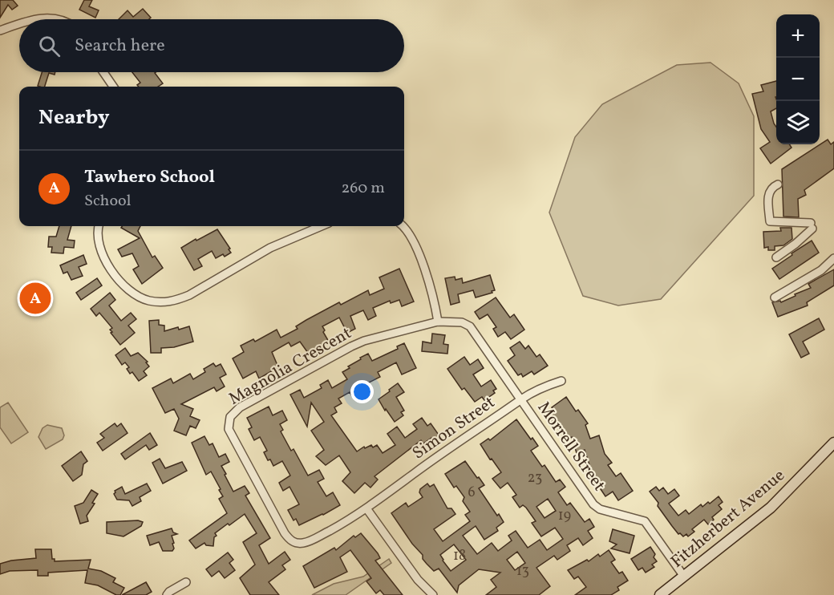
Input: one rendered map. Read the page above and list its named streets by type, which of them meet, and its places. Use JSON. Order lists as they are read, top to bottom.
{
  "streets": {
    "street": [
      "Magnolia Crescent",
      "Simon Street",
      "Morrell Street",
      "Fitzherbert Avenue"
    ]
  },
  "crossings": [
    ["Magnolia Crescent", "Simon Street"],
    ["Magnolia Crescent", "Morrell Street"],
    ["Simon Street", "Morrell Street"],
    ["Morrell Street", "Fitzherbert Avenue"]
  ],
  "house_numbers": [
    "23",
    "6",
    "19",
    "18",
    "13"
  ],
  "page": {
    "map_buttons": ["+", "−"],
    "search": "Search here",
    "heading": "Nearby",
    "list": [
      {
        "mark": "A",
        "name": "Tawhero School",
        "note": "School",
        "value": "260 m"
      }
    ],
    "pins": "A"
  }
}
